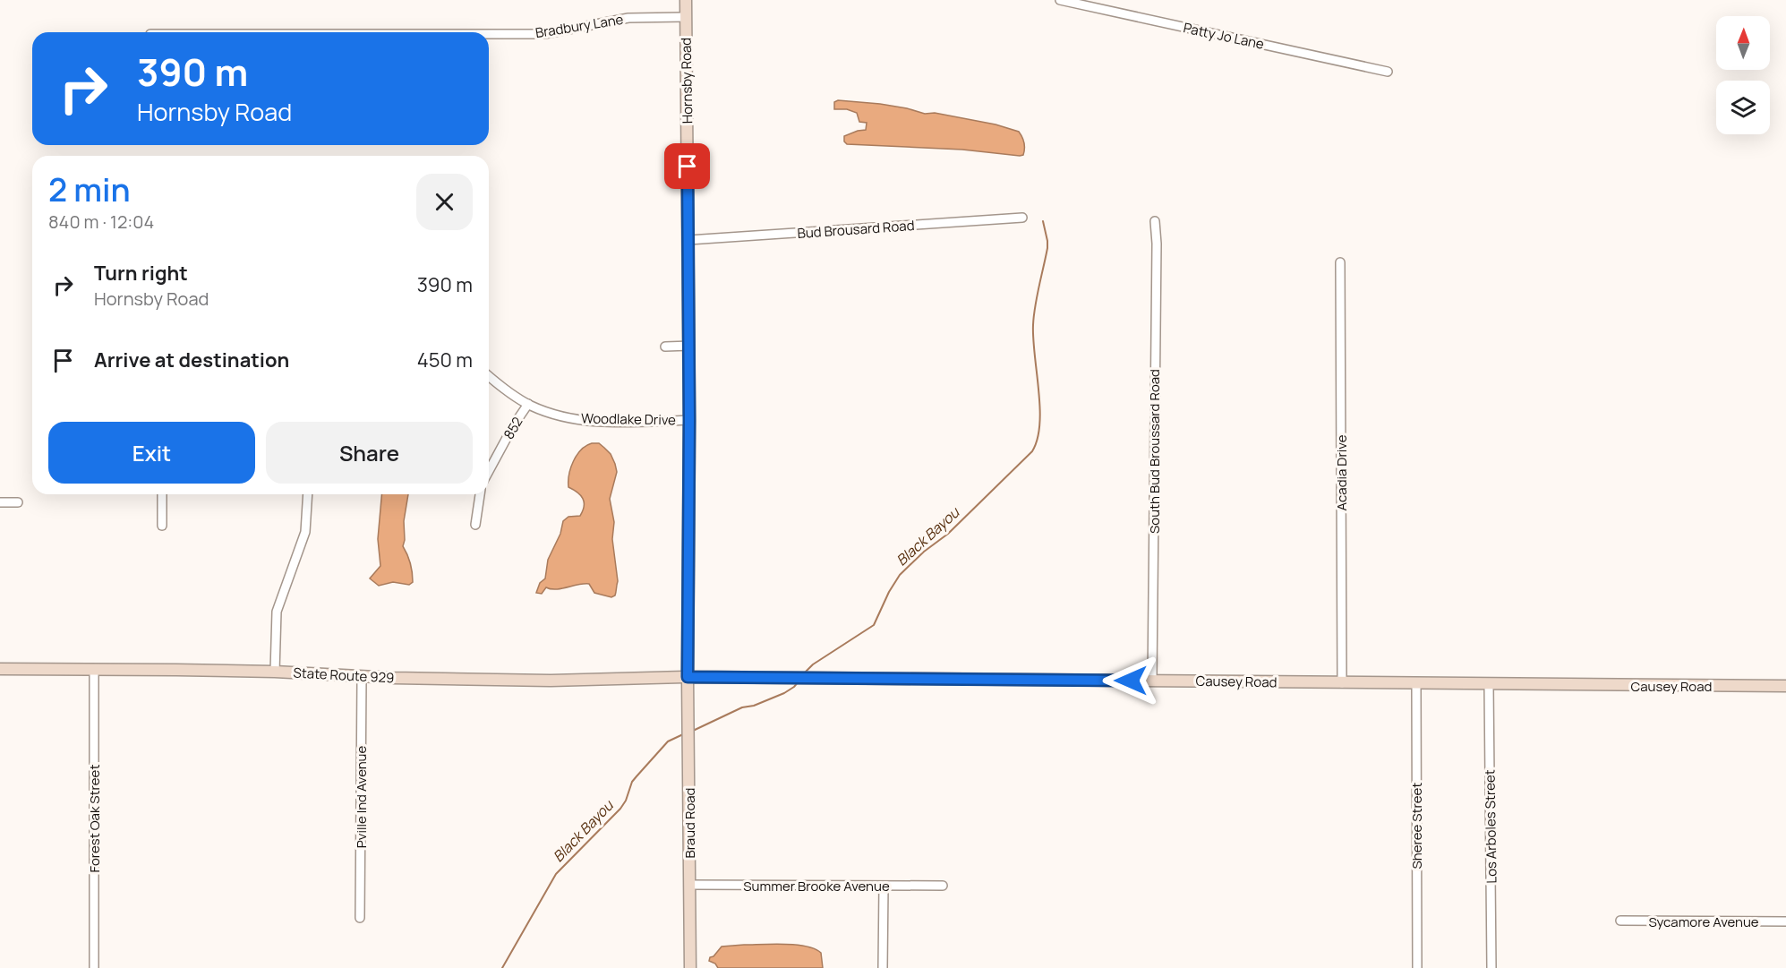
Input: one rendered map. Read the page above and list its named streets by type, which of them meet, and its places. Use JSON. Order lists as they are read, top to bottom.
{
  "streets": {
    "street": [
      "Bradbury Lane",
      "Patty Jo Lane",
      "Hornsby Road",
      "Bud Brousard Road",
      "Woodlake Drive",
      "852",
      "South Bud Broussard Road",
      "Acadia Drive",
      "State Route 929",
      "Causey Road",
      "Pville Ind Avenue",
      "Forest Oak Street",
      "Braud Road",
      "Sheree Street",
      "Los Arboles Street",
      "Summer Brooke Avenue",
      "Sycamore Avenue"
    ]
  },
  "crossings": [
    ["Bradbury Lane", "Hornsby Road"],
    ["Hornsby Road", "Bud Brousard Road"],
    ["Hornsby Road", "Woodlake Drive"],
    ["Hornsby Road", "State Route 929"],
    ["Hornsby Road", "Causey Road"],
    ["Hornsby Road", "Braud Road"],
    ["Woodlake Drive", "852"],
    ["South Bud Broussard Road", "Causey Road"],
    ["Acadia Drive", "Causey Road"],
    ["State Route 929", "Causey Road"],
    ["State Route 929", "Pville Ind Avenue"],
    ["State Route 929", "Forest Oak Street"],
    ["State Route 929", "Braud Road"],
    ["Causey Road", "Braud Road"],
    ["Causey Road", "Sheree Street"],
    ["Causey Road", "Los Arboles Street"],
    ["Braud Road", "Summer Brooke Avenue"]
  ],
  "water": ["Black Bayou"],
  "north": "top",
  "page": {
    "turn": ["390 m", "Hornsby Road"],
    "heading": ["2 min", "840 m · 12:04"],
    "list": [
      {
        "name": "Turn right",
        "note": "Hornsby Road",
        "value": "390 m"
      },
      {
        "name": "Arrive at destination",
        "value": "450 m"
      }
    ],
    "buttons": ["Exit", "Share"]
  }
}
